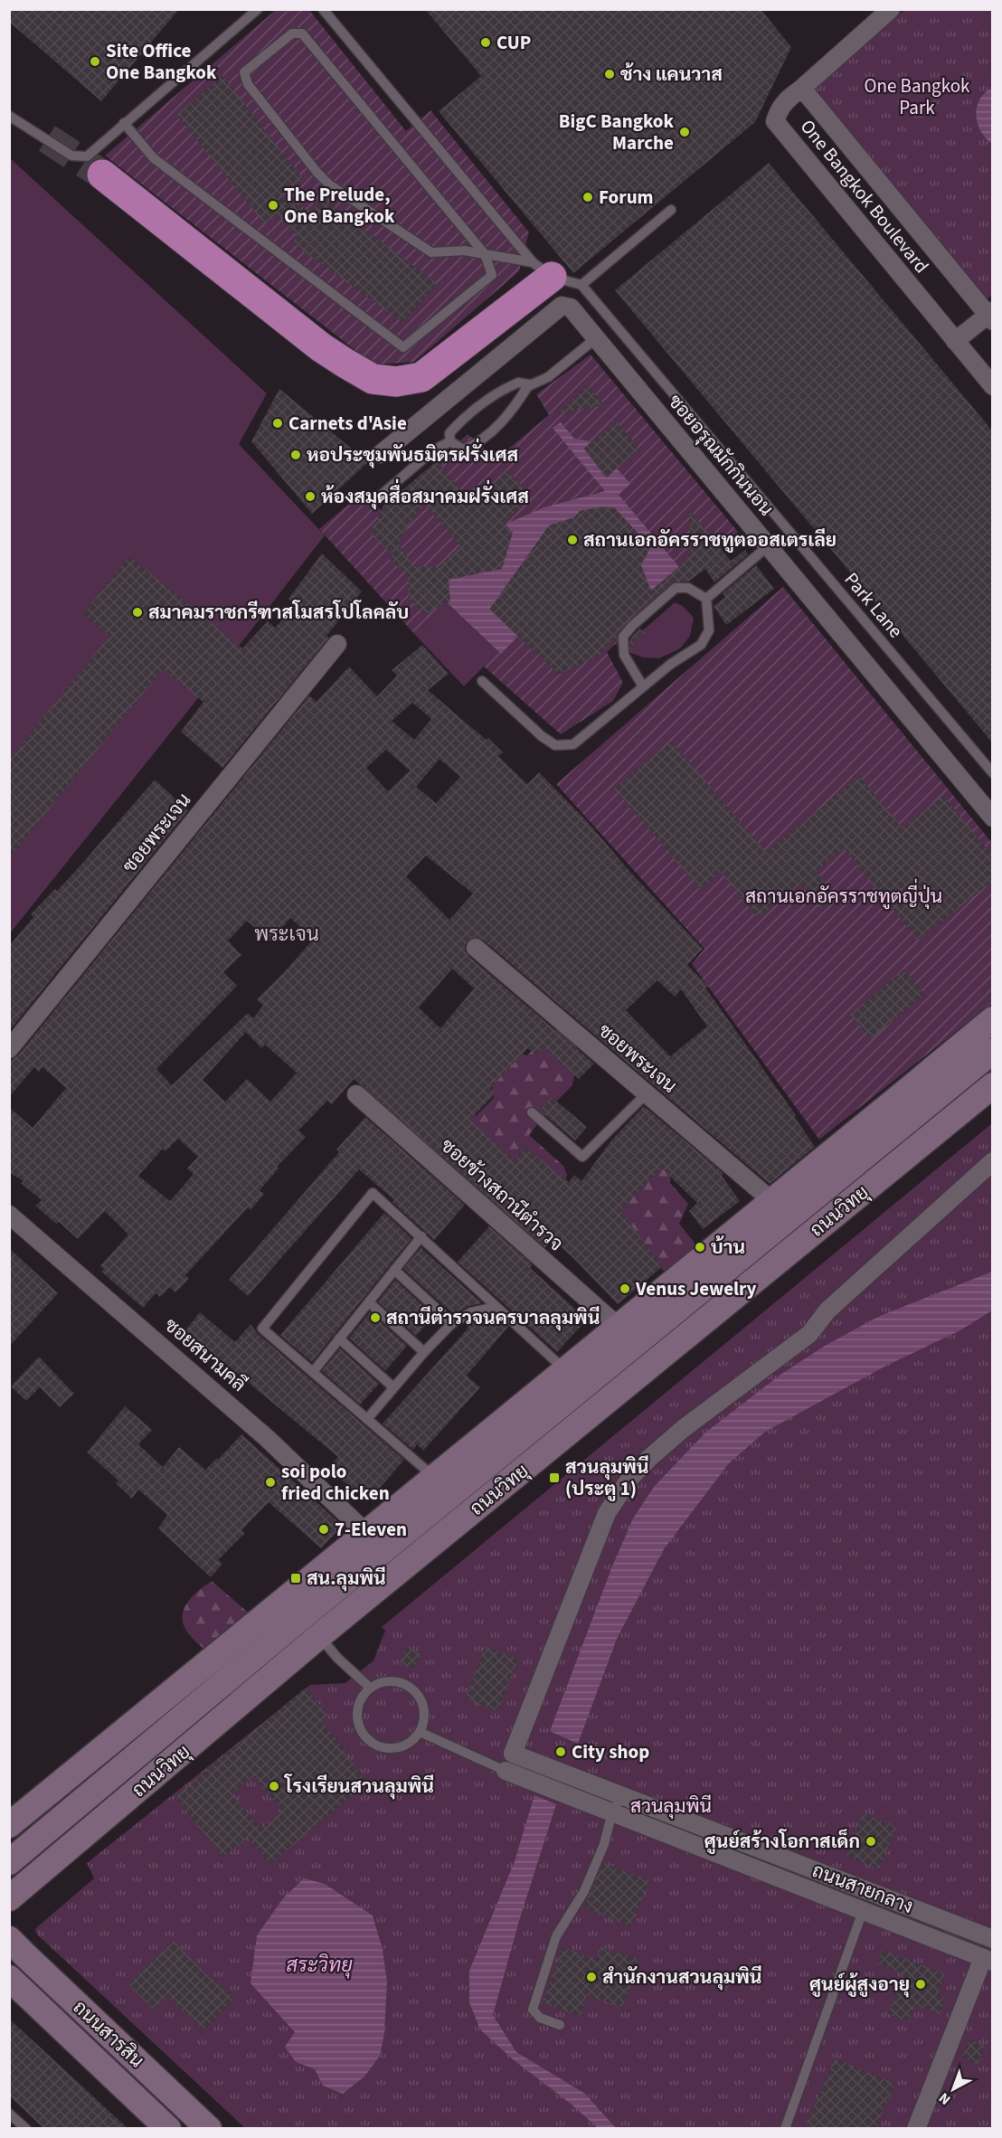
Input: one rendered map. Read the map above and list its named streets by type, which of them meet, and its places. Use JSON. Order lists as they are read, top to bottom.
{
  "streets": {
    "main road": ["ถนนวิทยุ", "ถนนสารสิน"],
    "street": [
      "One Bangkok Boulevard",
      "ซอยอรุณมักกินนอน",
      "ซอยพระเจน",
      "ซอยข้างสถานีตำรวจ",
      "ซอยสนามคลี",
      "ถนนสายกลาง"
    ],
    "lane": ["Park Lane"]
  },
  "crossings": [
    ["ซอยพระเจน", "ถนนวิทยุ"],
    ["ซอยข้างสถานีตำรวจ", "ถนนวิทยุ"],
    ["ถนนวิทยุ", "ซอยสนามคลี"]
  ],
  "districts": ["พระเจน"],
  "water": ["สระวิทยุ"],
  "parks": ["One Bangkok Park", "สถานเอกอัครราชทูตญี่ปุ่น", "สวนลุมพินี"],
  "places": {
    "other": [
      "CUP",
      "Site Office One Bangkok",
      "ช้าง แคนวาส",
      "BigC Bangkok Marche",
      "Forum",
      "The Prelude, One Bangkok",
      "Carnets d'Asie",
      "หอประชุมพันธมิตรฝรั่งเศส",
      "ห้องสมุดสื่อสมาคมฝรั่งเศส",
      "สถานเอกอัครราชทูตออสเตรเลีย",
      "สมาคมราชกรีฑาสโมสรโปโลคลับ",
      "บ้าน",
      "Venus Jewelry",
      "สถานีตำรวจนครบาลลุมพินี",
      "soi polo fried chicken",
      "7-Eleven",
      "City shop",
      "โรงเรียนสวนลุมพินี",
      "ศูนย์สร้างโอกาสเด็ก",
      "สำนักงานสวนลุมพินี",
      "ศูนย์ผู้สูงอายุ"
    ],
    "transit": ["สวนลุมพินี (ประตู 1)", "สน.ลุมพินี"]
  },
  "north": "bottom left"
}
